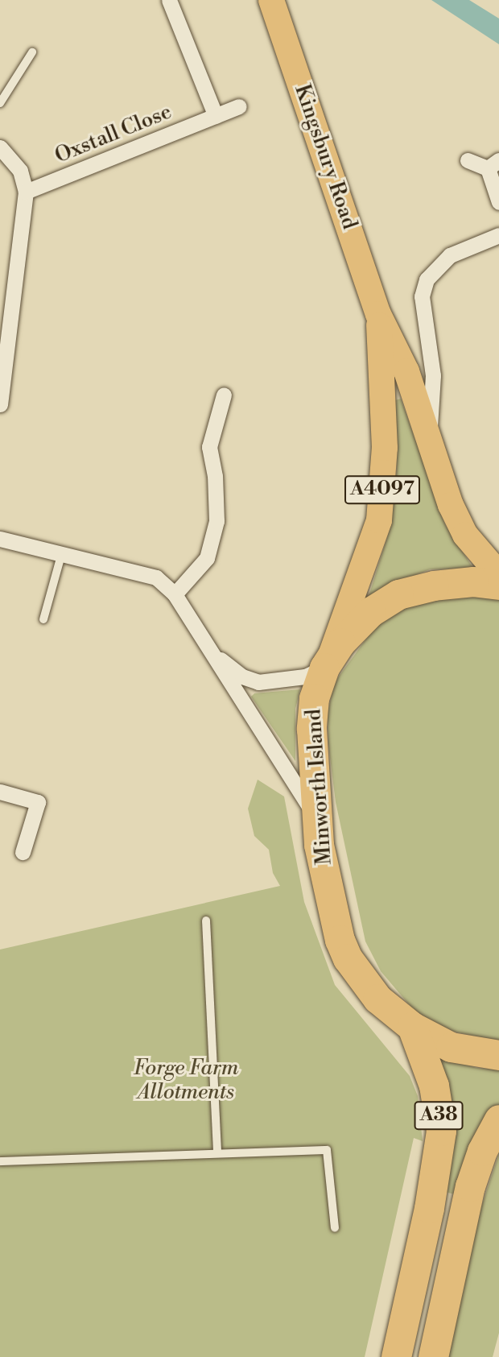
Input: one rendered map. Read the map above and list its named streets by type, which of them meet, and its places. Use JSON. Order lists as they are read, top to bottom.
{
  "streets": {
    "highway": ["Minworth Island", "A38"],
    "main road": ["Kingsbury Road", "A4097"],
    "street": ["Oxstall Close"]
  },
  "crossings": [
    ["Kingsbury Road", "Minworth Island"],
    ["Minworth Island", "A38"]
  ],
  "parks": ["Forge Farm Allotments"]
}
